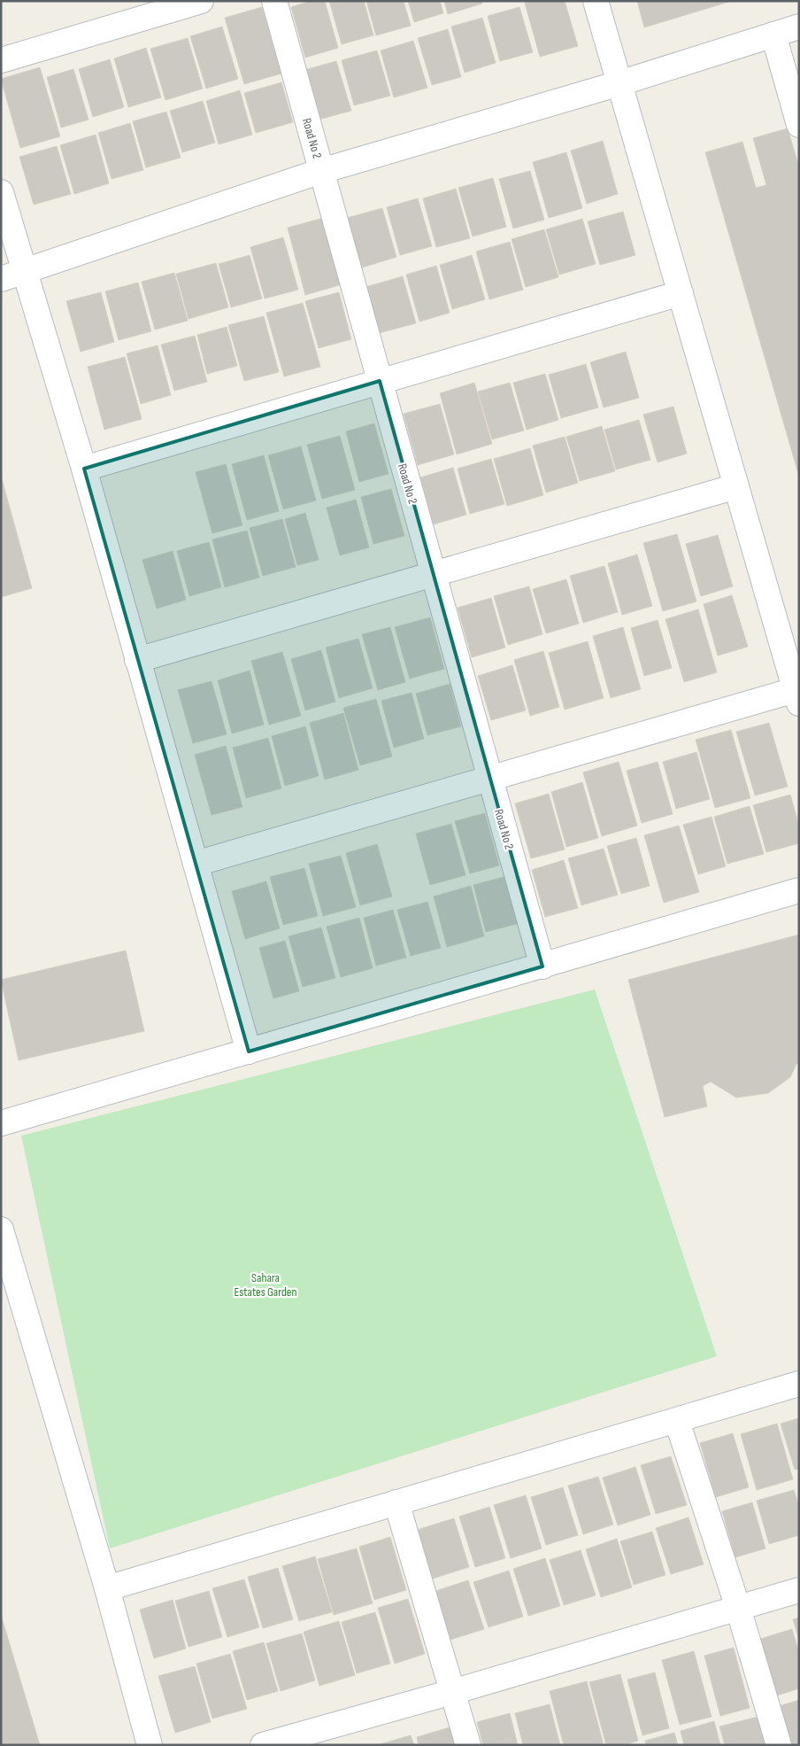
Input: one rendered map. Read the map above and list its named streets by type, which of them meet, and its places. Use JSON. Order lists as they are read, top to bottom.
{
  "streets": {
    "street": ["Road No 2"]
  },
  "parks": ["Sahara Estates Garden"]
}
